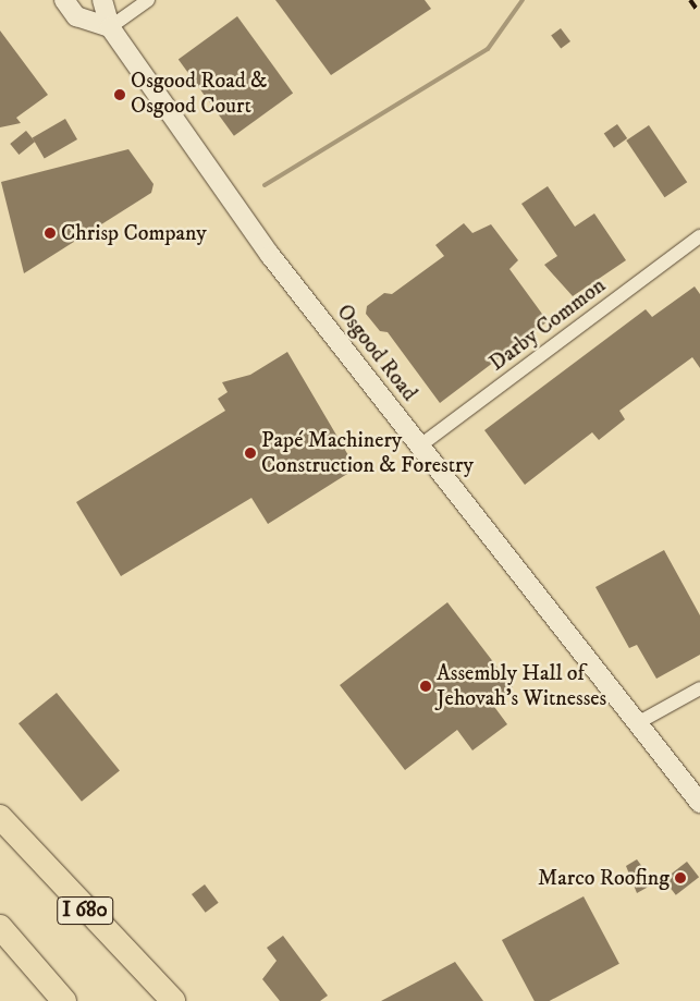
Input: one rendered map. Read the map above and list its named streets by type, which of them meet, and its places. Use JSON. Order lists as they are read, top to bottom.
{
  "streets": {
    "highway": ["I 680"],
    "main road": ["Osgood Road"],
    "street": ["Darby Common"]
  },
  "crossings": [
    ["Darby Common", "Osgood Road"]
  ],
  "places": [
    "Osgood Road & Osgood Court",
    "Chrisp Company",
    "Papé Machinery Construction & Forestry",
    "Assembly Hall of Jehovah's Witnesses",
    "Marco Roofing"
  ]
}
